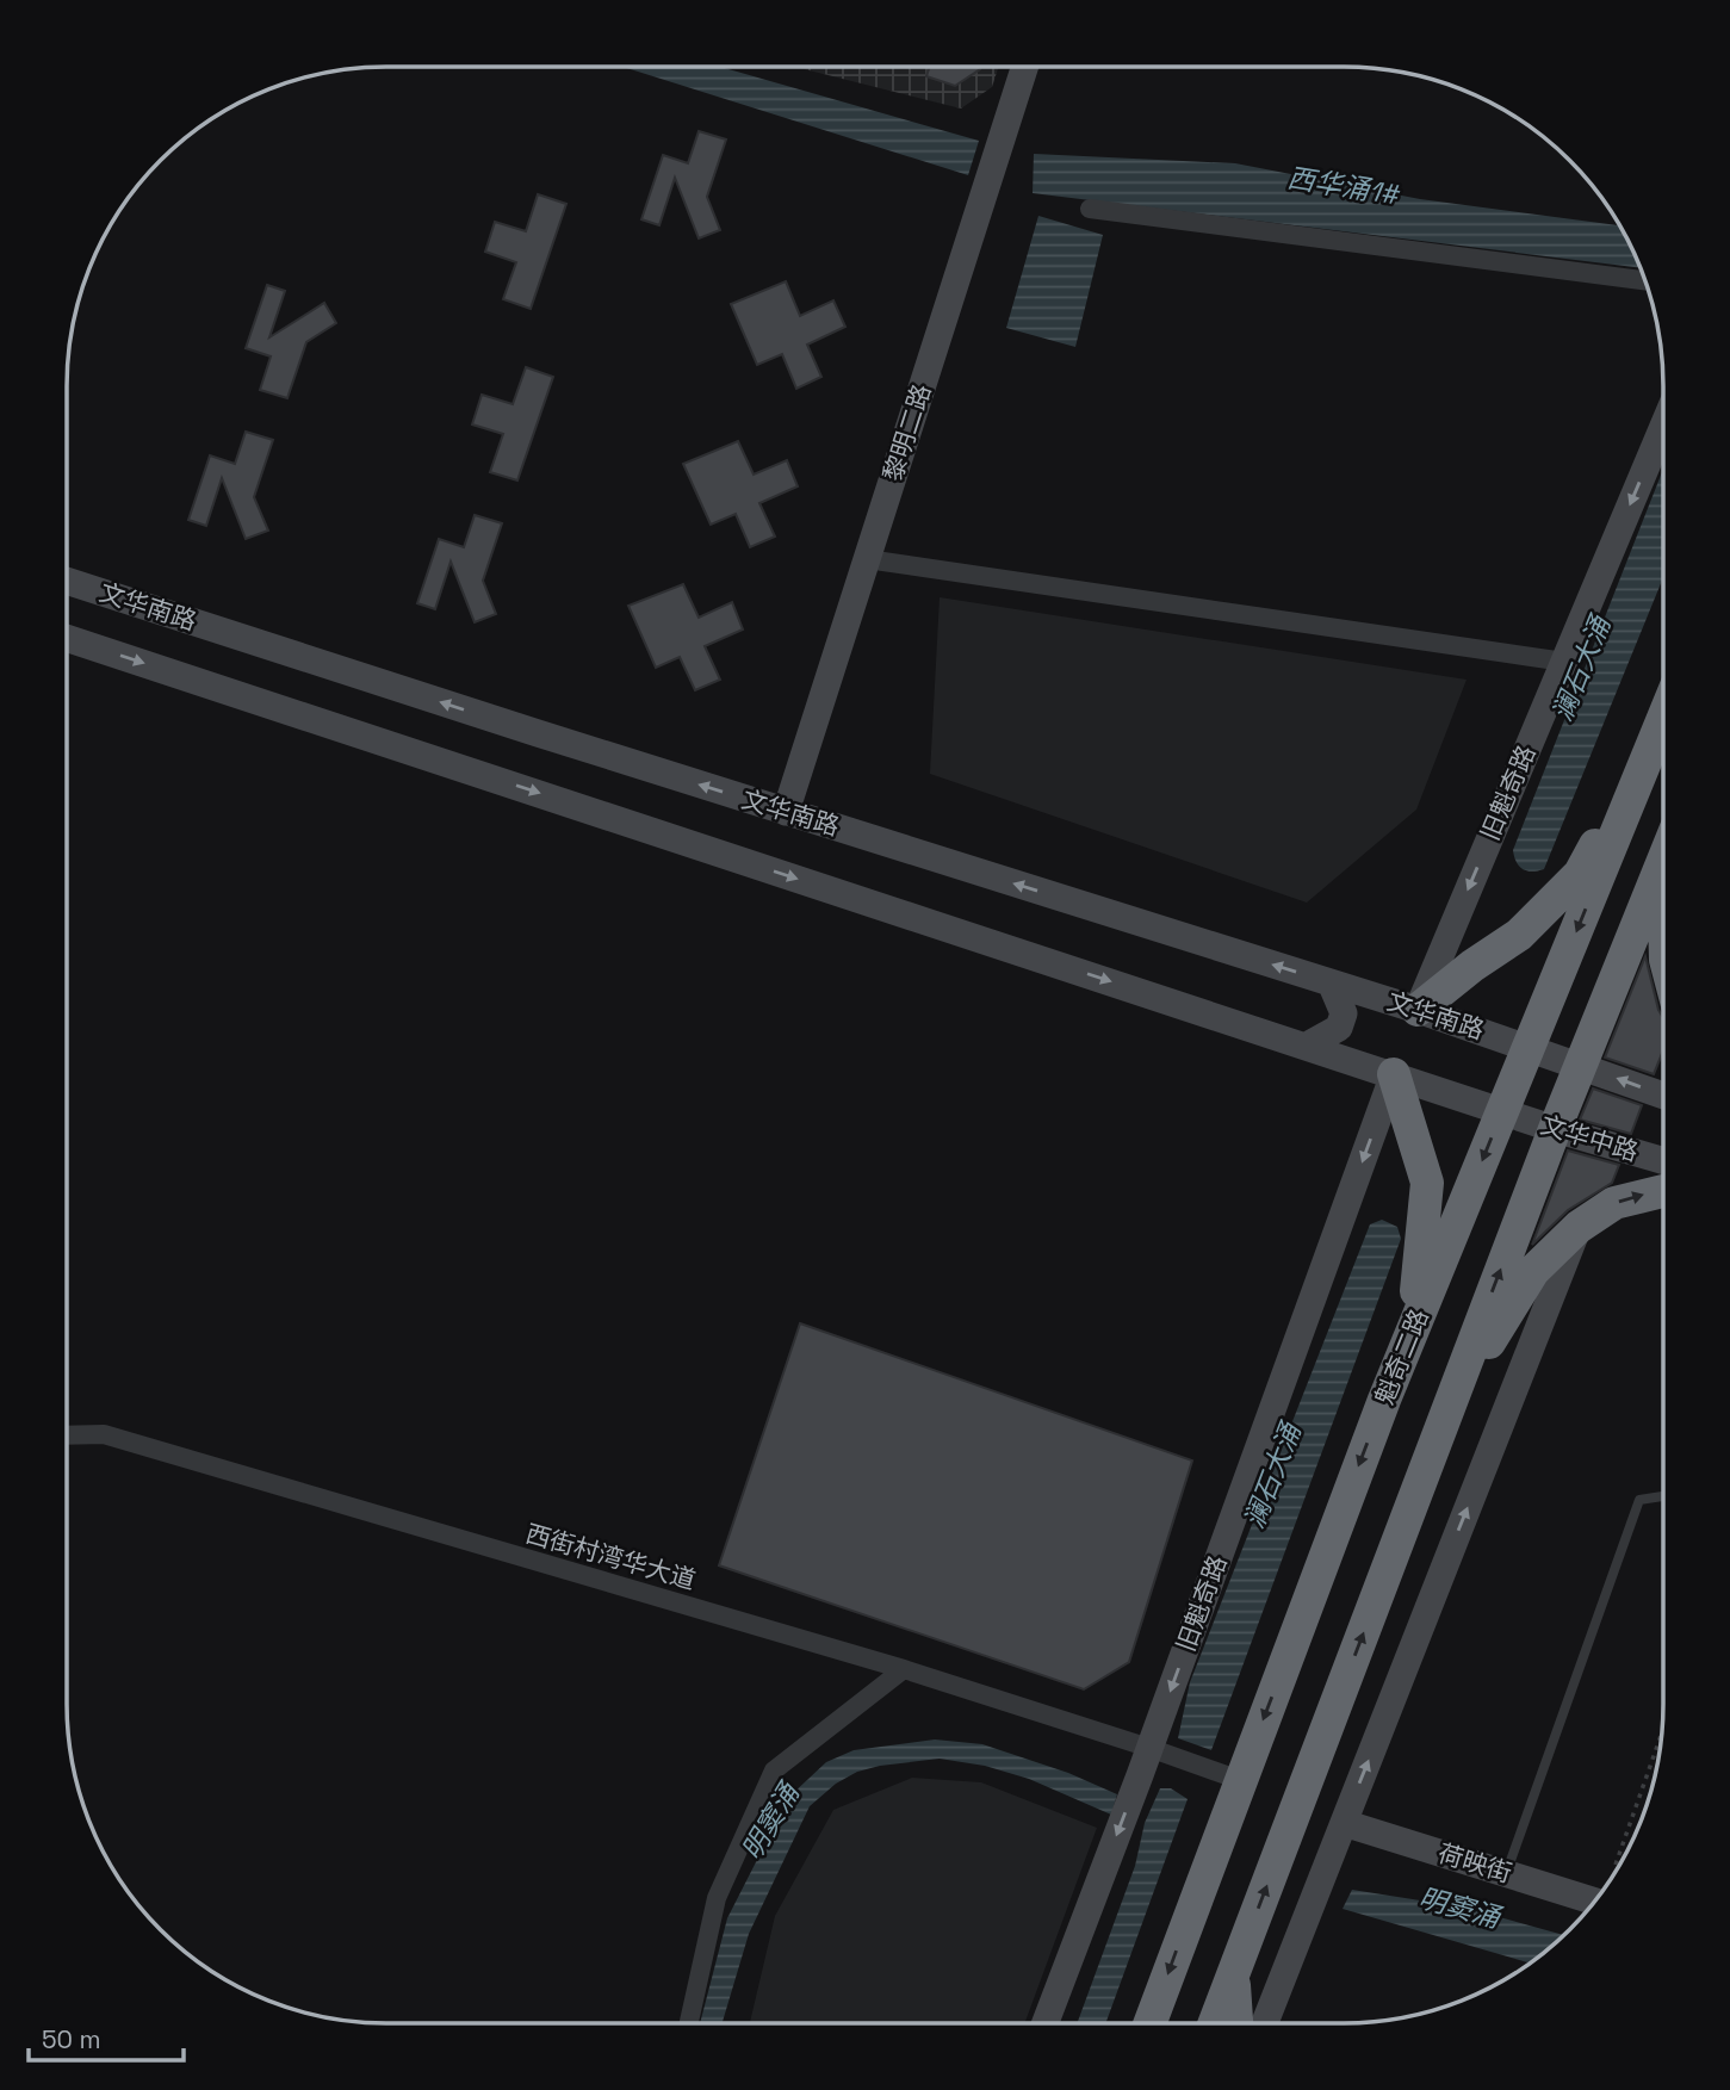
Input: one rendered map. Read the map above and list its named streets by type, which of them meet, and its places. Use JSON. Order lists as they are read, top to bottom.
{
  "streets": {
    "highway": ["魁奇二路"],
    "main road": [
      "黎明二路",
      "文华南路",
      "旧魁奇路",
      "文华中路",
      "荷映街"
    ],
    "street": ["西街村湾华大道"]
  },
  "crossings": [
    ["黎明二路", "文华南路"],
    ["文华南路", "旧魁奇路"],
    ["文华南路", "魁奇二路"],
    ["旧魁奇路", "西街村湾华大道"],
    ["文华中路", "魁奇二路"],
    ["魁奇二路", "西街村湾华大道"]
  ],
  "water": ["西华涌1#", "澜石大涌", "明窦涌"],
  "scale_bar": "50 m"
}
